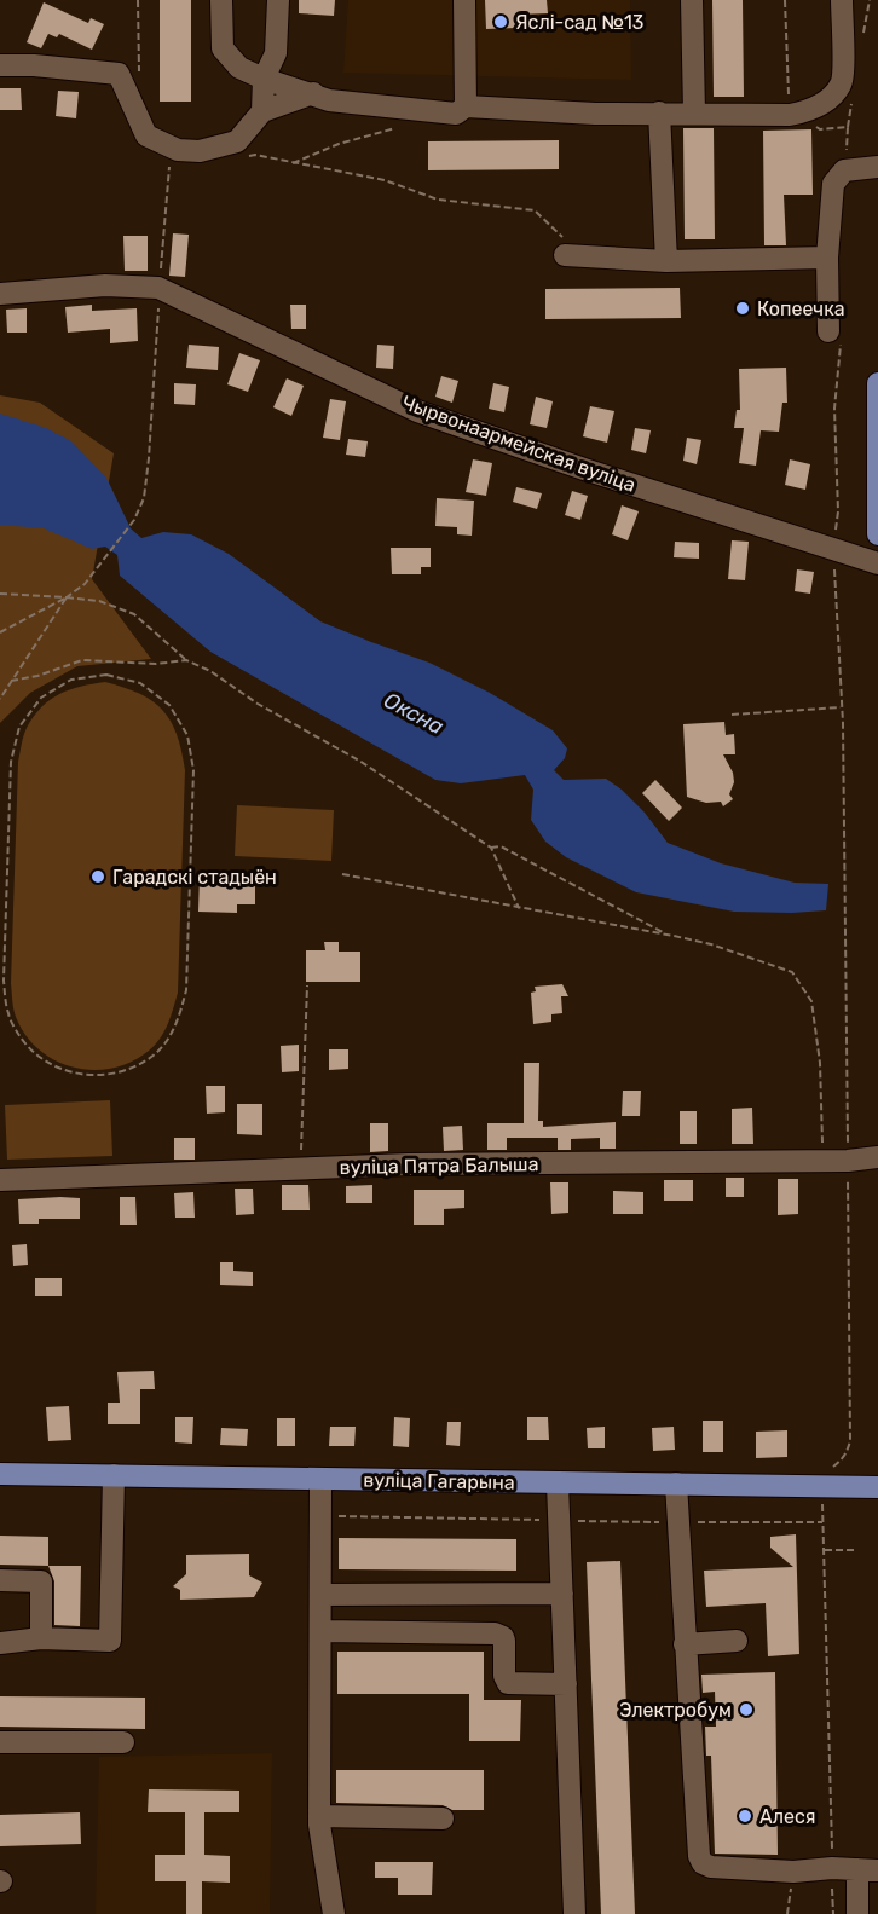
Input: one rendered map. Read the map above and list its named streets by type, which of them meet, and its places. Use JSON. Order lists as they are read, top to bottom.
{
  "streets": {
    "main road": ["вуліца Гагарына"],
    "street": ["Чырвонаармейская вуліца", "вуліца Пятра Балыша"]
  },
  "water": ["Оксна"],
  "places": [
    "Яслі-сад №13",
    "Копеечка",
    "Гарадскі стадыён",
    "Электробум",
    "Алеся"
  ]
}
